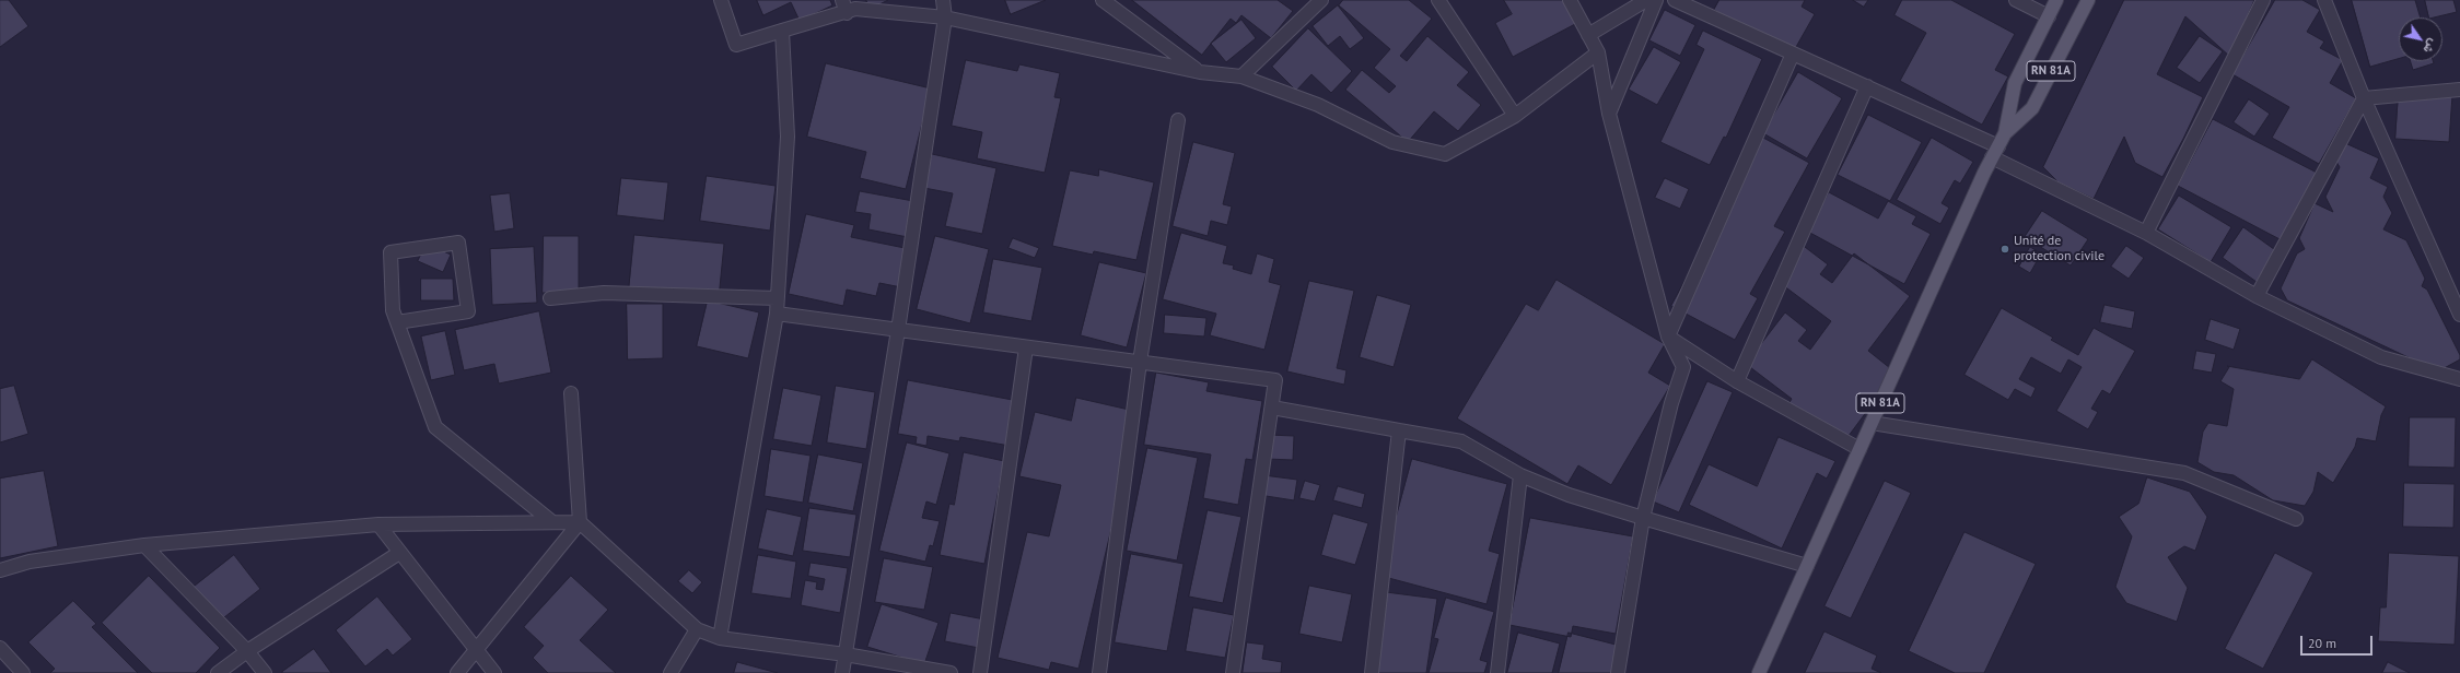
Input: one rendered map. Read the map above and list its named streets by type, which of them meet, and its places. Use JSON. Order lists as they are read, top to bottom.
{
  "streets": {
    "main road": ["RN 81A"]
  },
  "places": ["Unité de protection civile"],
  "scale_bar": "20 m",
  "north": "bottom right"
}
